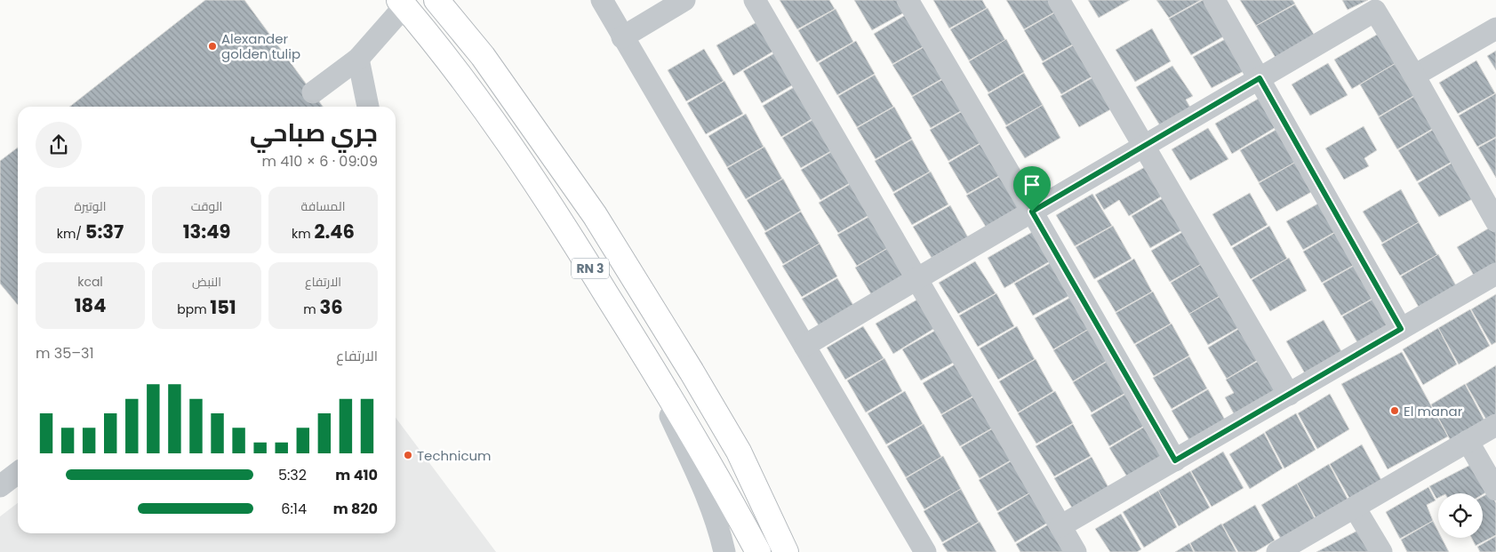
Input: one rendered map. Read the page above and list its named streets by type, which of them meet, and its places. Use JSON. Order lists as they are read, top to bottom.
{
  "streets": {
    "highway": ["RN 3"]
  },
  "places": ["Alexander golden tulip", "El manar", "Technicum"],
  "page": {
    "heading": ["جري صباحي", "09:09 · 6 × 410 m"],
    "stats": [
      ["المسافة", "2.46 km"],
      ["الوقت", "13:49"],
      ["الوتيرة", "5:37 /km"],
      ["الارتفاع", "36 m"],
      ["النبض", "151 bpm"],
      ["kcal", "184"]
    ],
    "chart": ["الارتفاع", "31–35 m"],
    "list": [
      {
        "name": "410 m",
        "note": "5:32"
      },
      {
        "name": "820 m",
        "note": "6:14"
      }
    ]
  }
}
